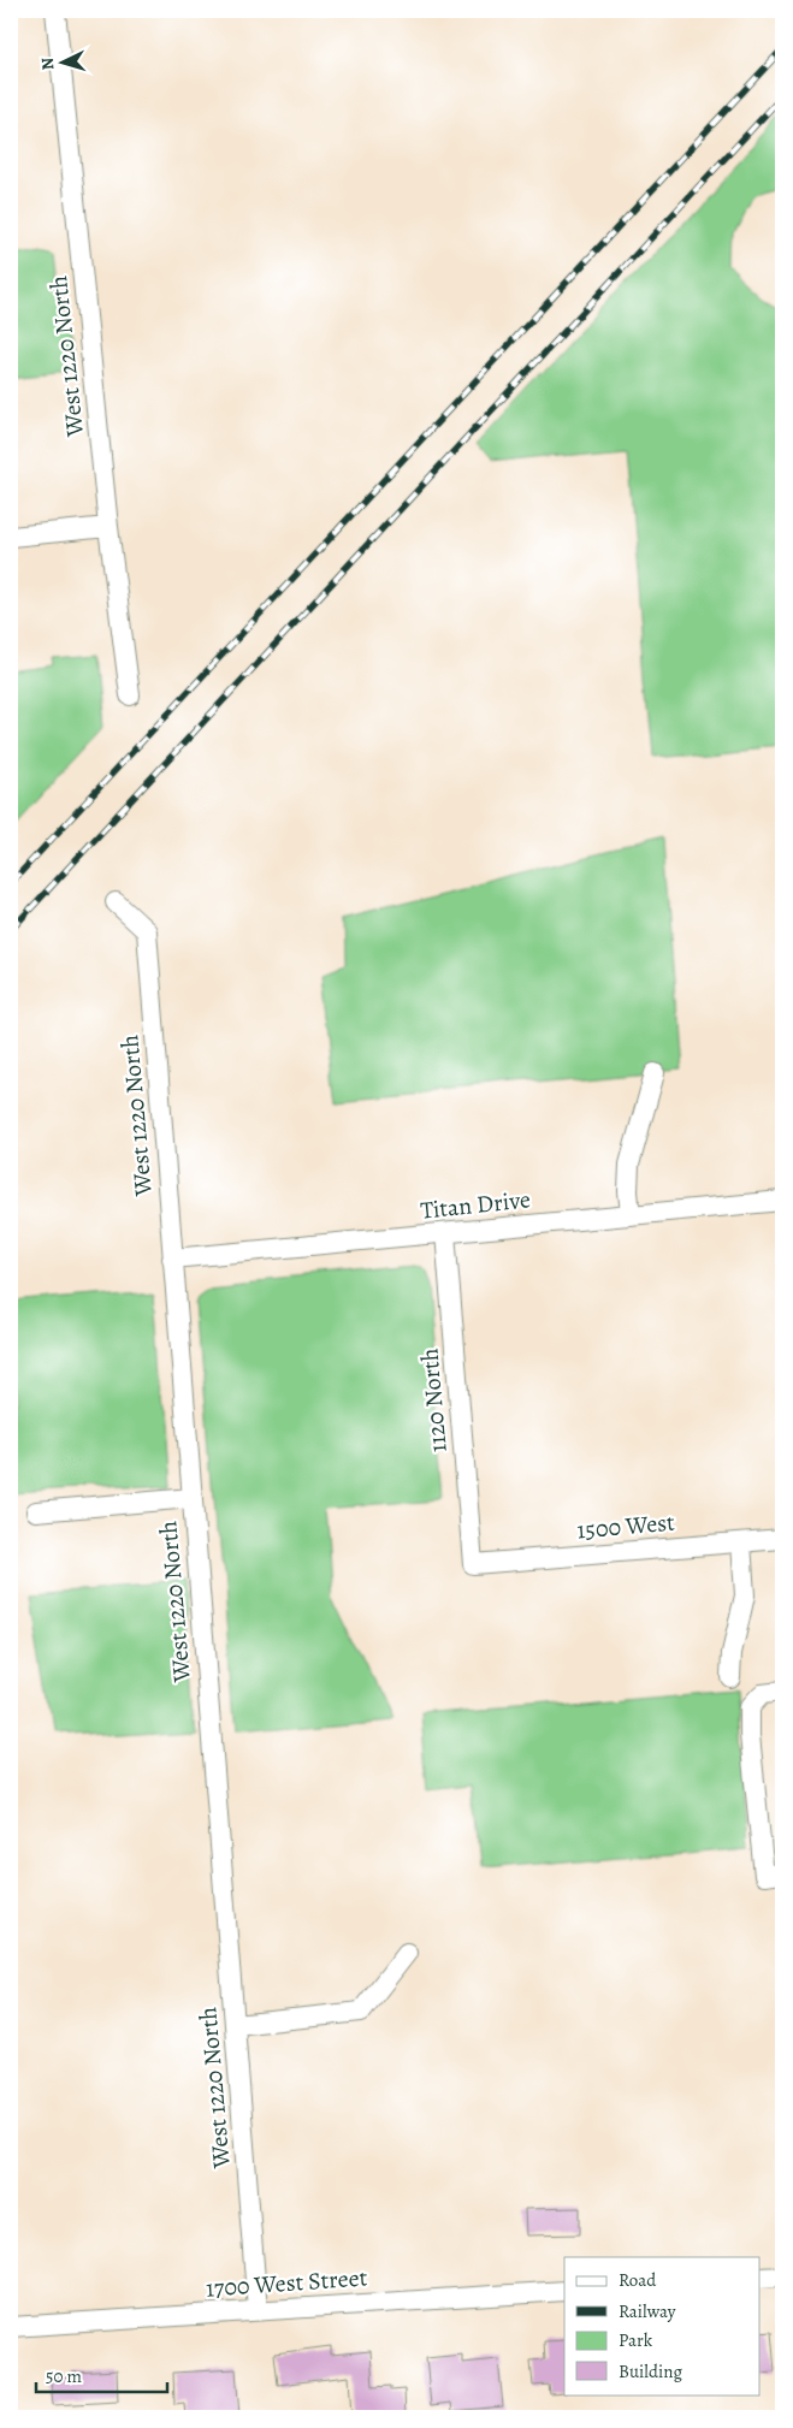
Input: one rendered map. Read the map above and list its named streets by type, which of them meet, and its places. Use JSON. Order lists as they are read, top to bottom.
{
  "streets": {
    "street": [
      "West 1220 North",
      "Titan Drive",
      "1120 North",
      "1500 West",
      "1700 West Street"
    ]
  },
  "crossings": [
    ["West 1220 North", "Titan Drive"],
    ["West 1220 North", "1700 West Street"],
    ["Titan Drive", "1120 North"],
    ["1120 North", "1500 West"]
  ],
  "legend": [
    "Road",
    "Railway",
    "Park",
    "Building"
  ],
  "scale_bar": "50 m",
  "north": "left"
}
